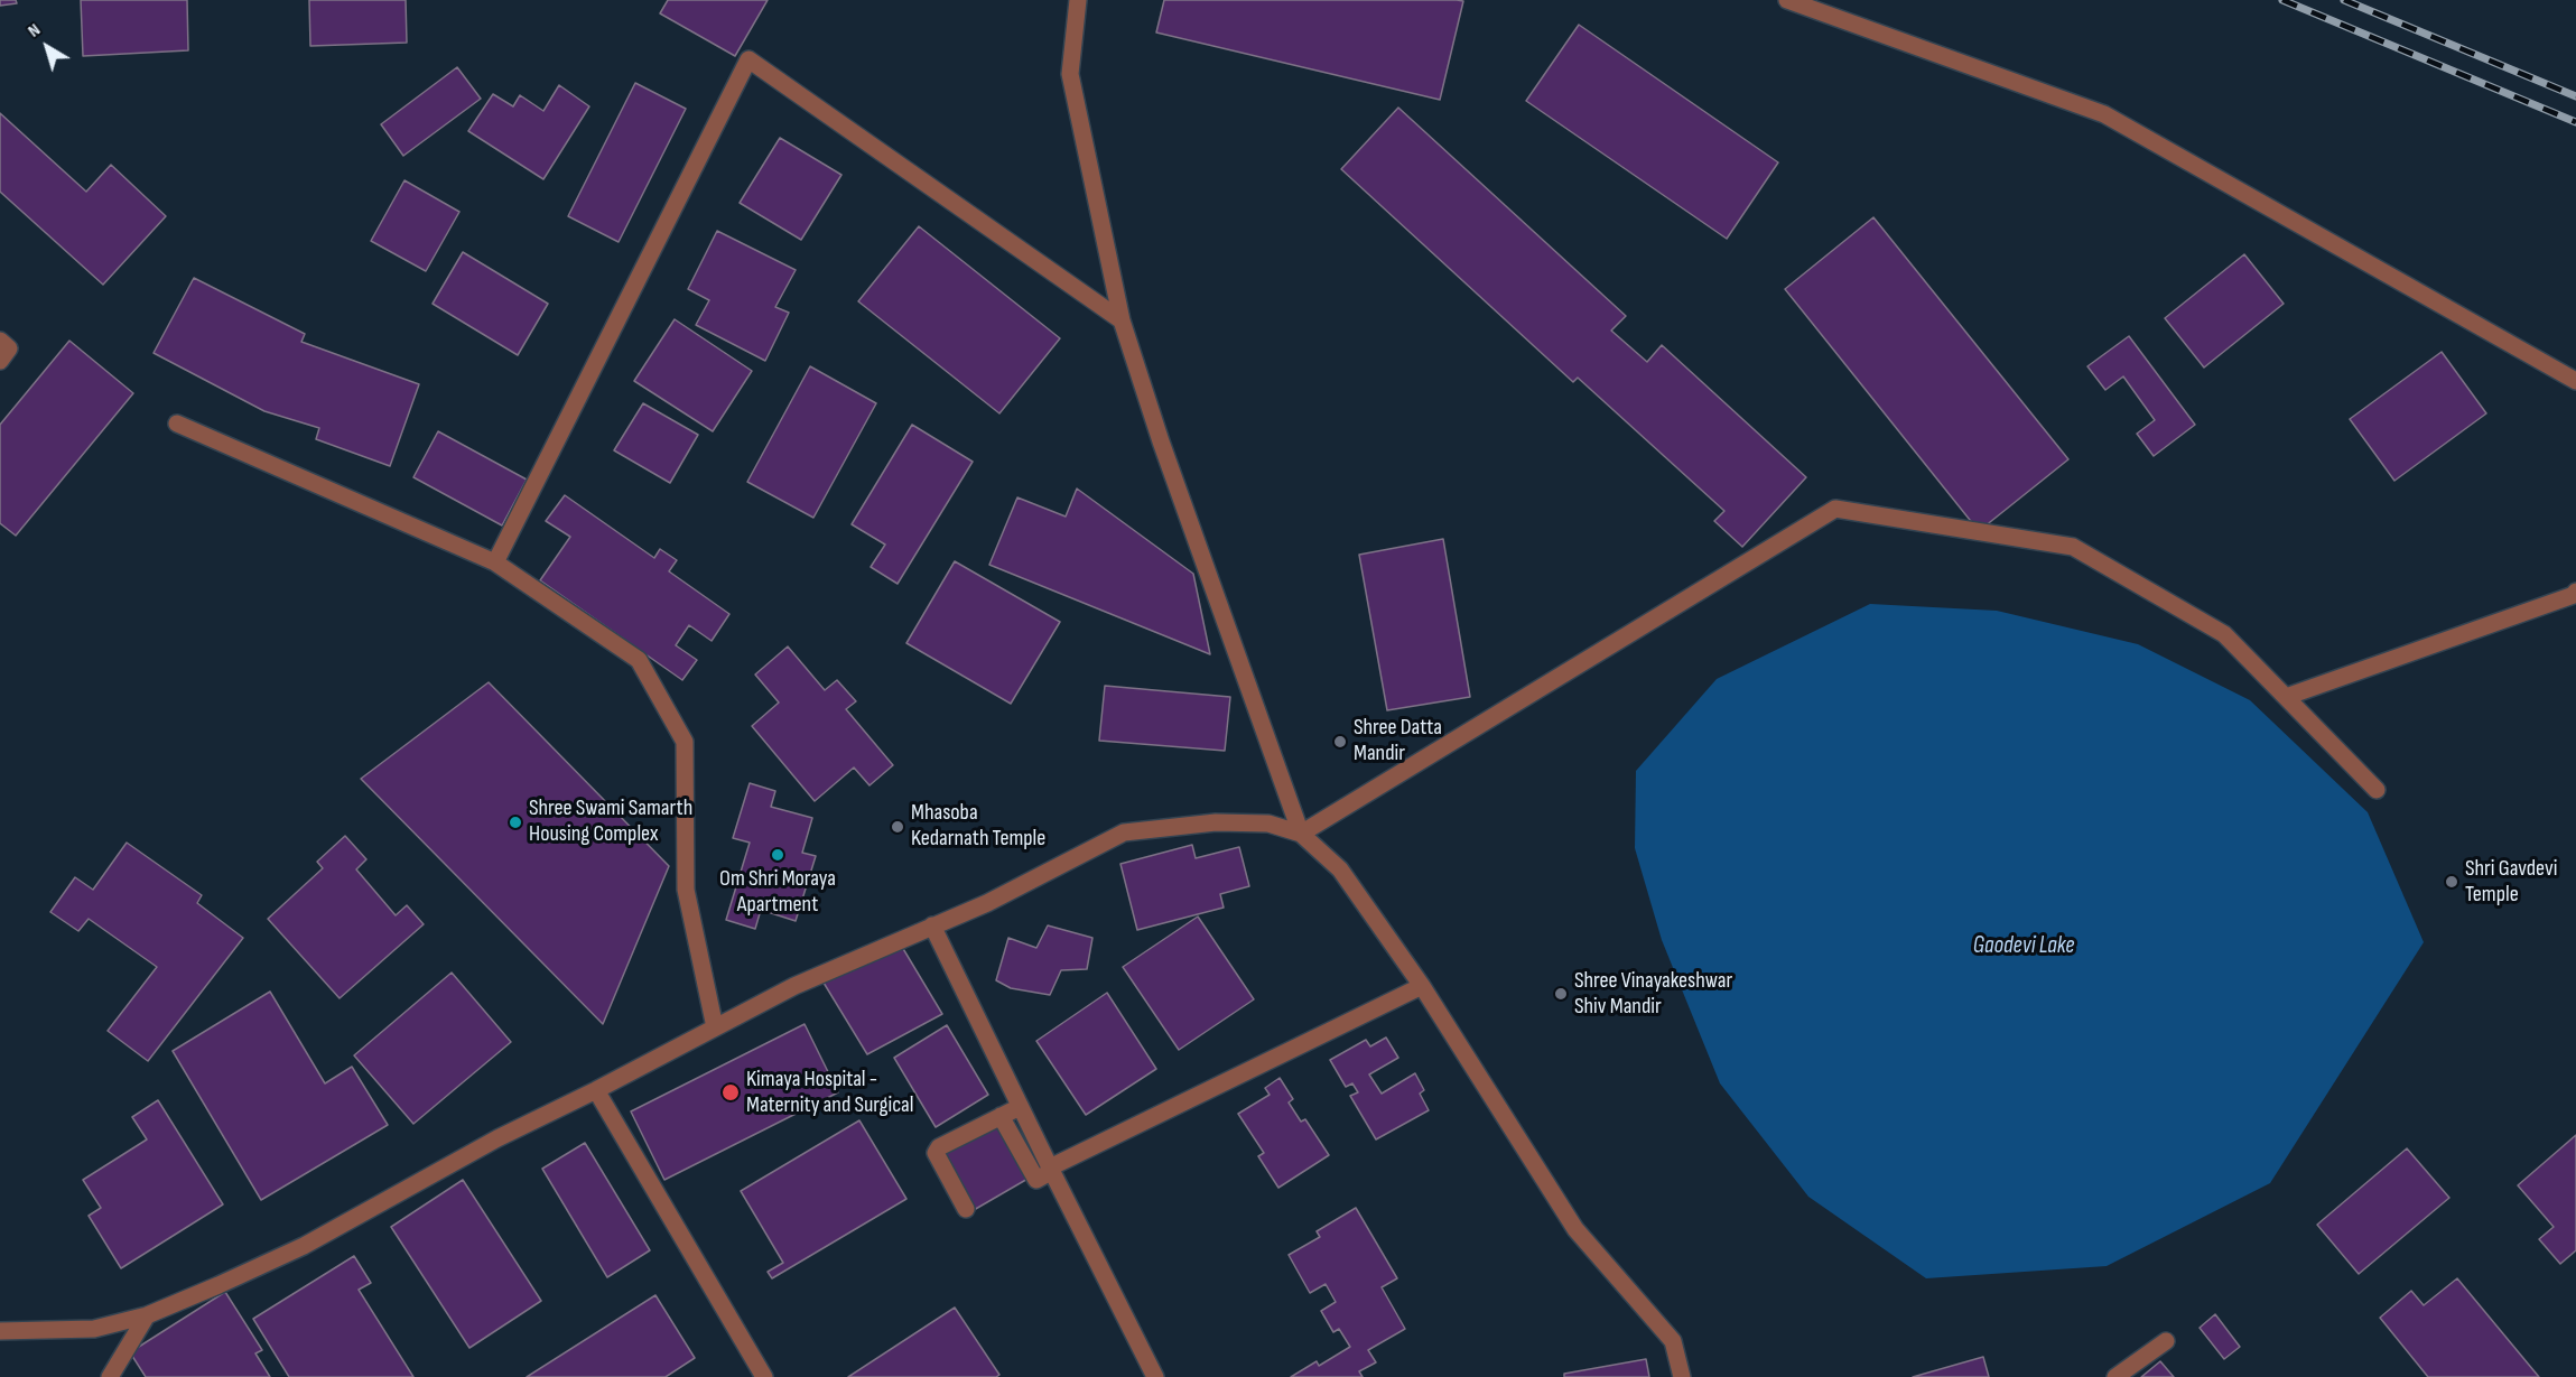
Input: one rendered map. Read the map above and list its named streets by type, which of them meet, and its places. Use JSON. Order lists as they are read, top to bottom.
{
  "water": ["Gaodevi Lake"],
  "places": [
    "Shree Datta Mandir",
    "Shree Swami Samarth Housing Complex",
    "Mhasoba Kedarnath Temple",
    "Om Shri Moraya Apartment",
    "Shri Gavdevi Temple",
    "Shree Vinayakeshwar Shiv Mandir",
    "Kimaya Hospital - Maternity and Surgical"
  ],
  "north": "top left"
}
